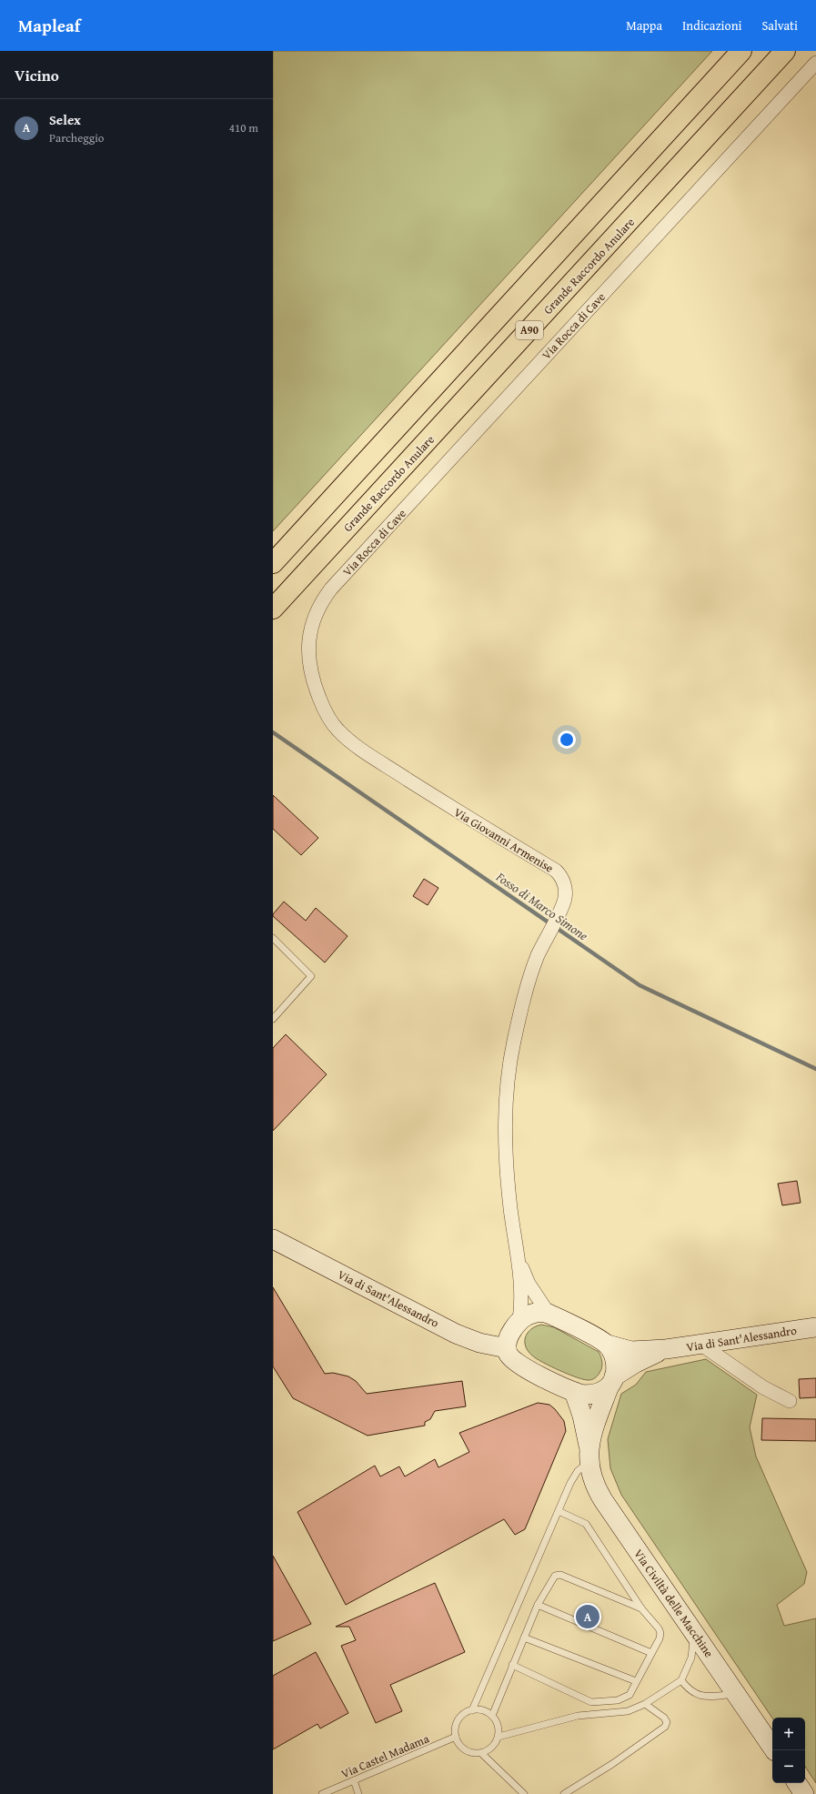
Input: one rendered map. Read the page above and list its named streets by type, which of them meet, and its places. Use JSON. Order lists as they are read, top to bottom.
{
  "streets": {
    "highway": ["Grande Raccordo Anulare", "A90"],
    "street": [
      "Via Rocca di Cave",
      "Via Giovanni Armenise",
      "Via di Sant'Alessandro",
      "Via Civiltà delle Macchine"
    ],
    "lane": ["Via Castel Madama"]
  },
  "crossings": [
    ["Via Rocca di Cave", "Via Giovanni Armenise"],
    ["Via Giovanni Armenise", "Via di Sant'Alessandro"],
    ["Via di Sant'Alessandro", "Via Civiltà delle Macchine"]
  ],
  "water": ["Fosso di Marco Simone"],
  "page": {
    "header": "Mapleaf",
    "nav": ["Mappa", "Indicazioni", "Salvati"],
    "heading": "Vicino",
    "list": [
      {
        "mark": "A",
        "name": "Selex",
        "note": "Parcheggio",
        "value": "410 m"
      }
    ],
    "pins": "A",
    "map_buttons": ["+", "−"]
  }
}
